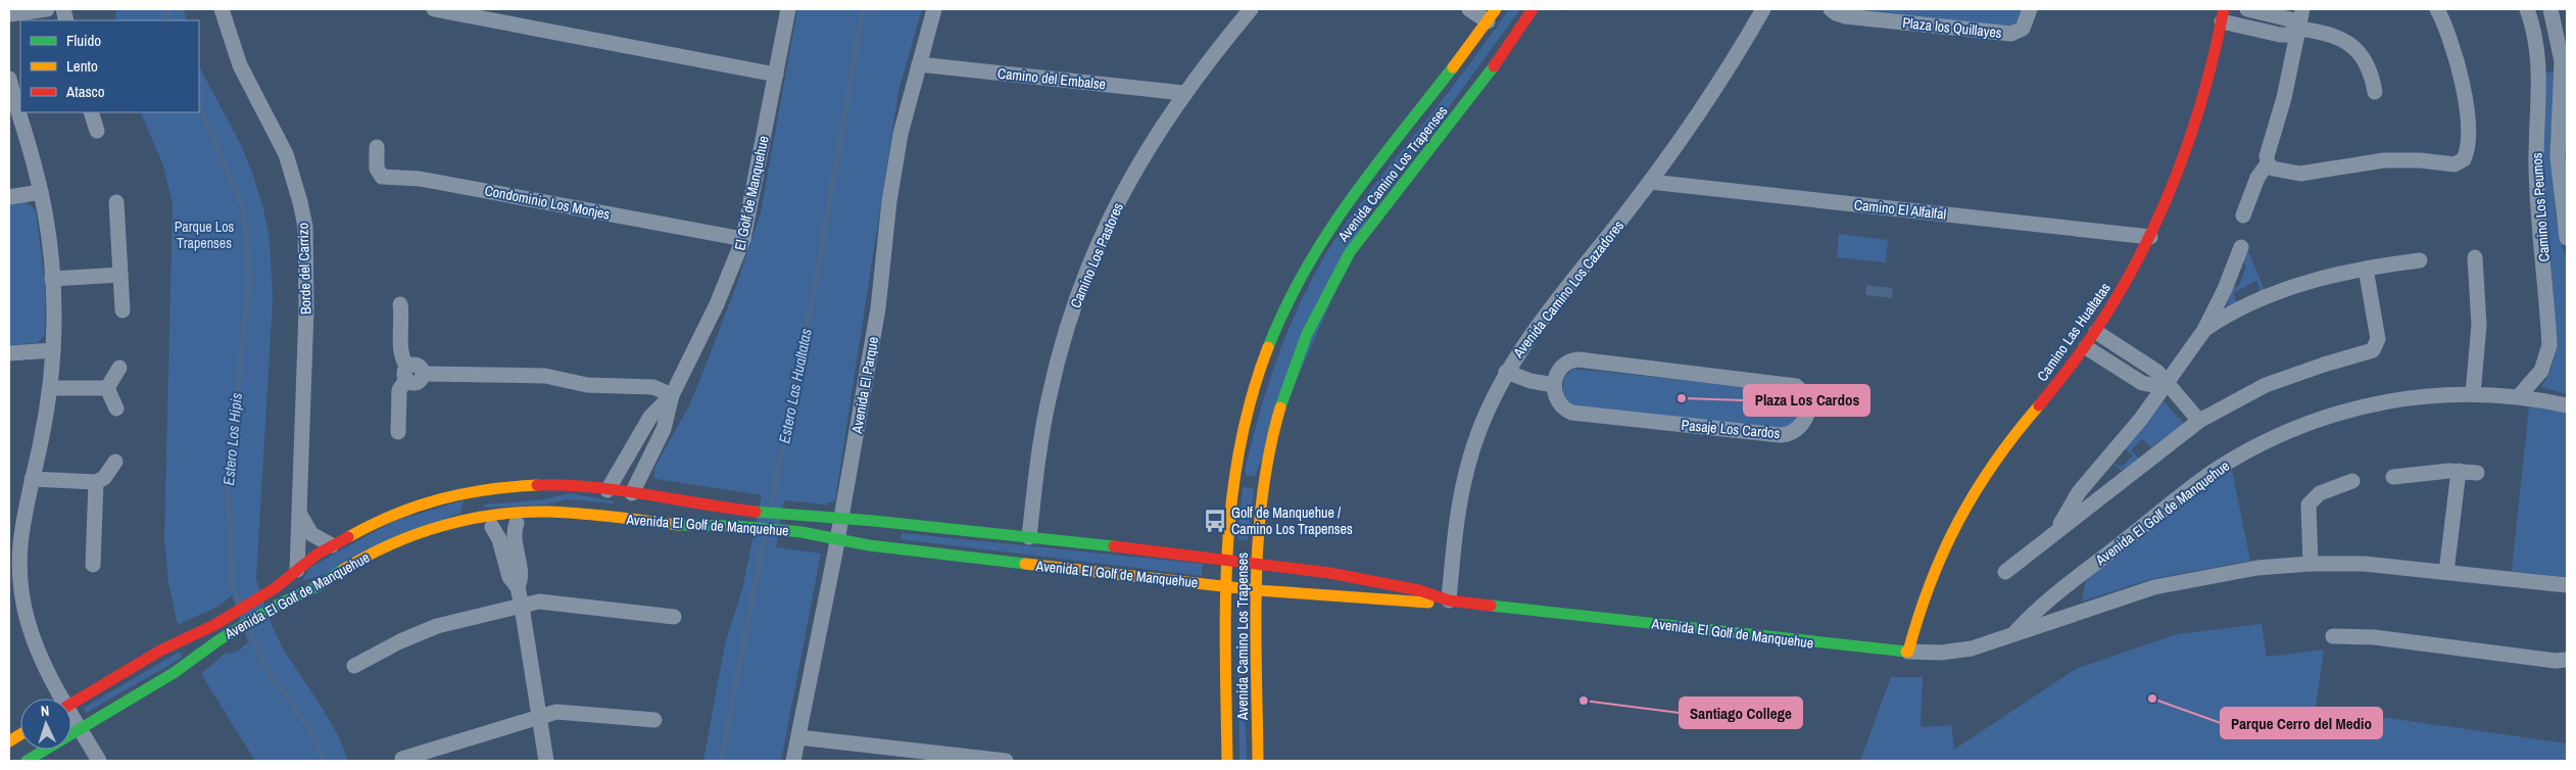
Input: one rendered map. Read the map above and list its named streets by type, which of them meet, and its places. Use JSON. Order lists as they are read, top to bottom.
{
  "streets": {
    "street": [
      "Plaza los Quillayes",
      "Camino del Embalse",
      "Avenida Camino Los Trapenses",
      "El Golf de Manquehue",
      "Condominio Los Monjes",
      "Camino Los Peumos",
      "Camino El Alfalfal",
      "Camino Los Pastores",
      "Borde del Carrizo",
      "Avenida Camino Los Cazadores",
      "Camino Las Hualtatas",
      "Avenida El Parque",
      "Pasaje Los Cardos",
      "Avenida El Golf de Manquehue"
    ]
  },
  "crossings": [
    ["Camino del Embalse", "Camino Los Pastores"],
    ["Camino del Embalse", "Avenida El Parque"],
    ["Avenida Camino Los Trapenses", "Avenida El Golf de Manquehue"],
    ["El Golf de Manquehue", "Condominio Los Monjes"],
    ["El Golf de Manquehue", "Avenida El Golf de Manquehue"],
    ["Camino Los Peumos", "Avenida El Golf de Manquehue"],
    ["Camino El Alfalfal", "Avenida Camino Los Cazadores"],
    ["Camino El Alfalfal", "Camino Las Hualtatas"],
    ["Camino Los Pastores", "Avenida El Golf de Manquehue"],
    ["Borde del Carrizo", "Avenida El Golf de Manquehue"],
    ["Avenida Camino Los Cazadores", "Avenida El Golf de Manquehue"],
    ["Camino Las Hualtatas", "Avenida El Golf de Manquehue"],
    ["Avenida El Parque", "Avenida El Golf de Manquehue"]
  ],
  "water": ["Estero Las Hualtatas", "Estero Los Hipis"],
  "parks": ["Parque Los Trapenses"],
  "places": {
    "other": ["Plaza Los Cardos", "Parque Cerro del Medio", "Santiago College"],
    "bus stop": ["Golf de Manquehue / Camino Los Trapenses"]
  },
  "legend": ["Fluido", "Lento", "Atasco"],
  "north": "top"
}
